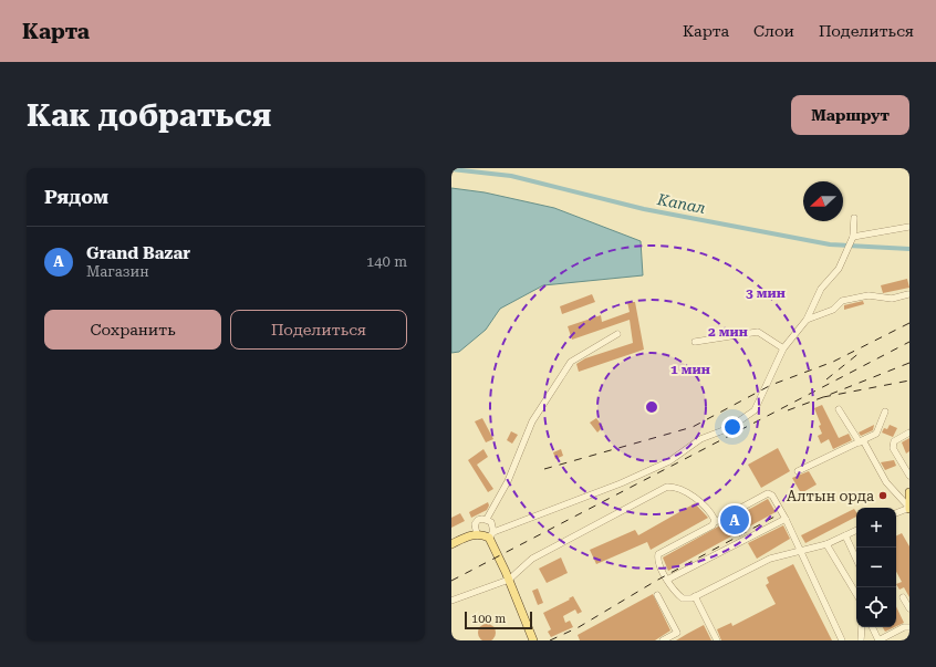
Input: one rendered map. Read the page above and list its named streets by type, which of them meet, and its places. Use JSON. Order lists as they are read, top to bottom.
{
  "water": ["Капал"],
  "places": ["Алтын орда"],
  "scale_bar": "100 m",
  "north": "left",
  "page": {
    "header": "Карта",
    "nav": ["Карта", "Слои", "Поделиться"],
    "buttons": [
      "Маршрут",
      ["Сохранить", "Поделиться"]
    ],
    "title": "Как добраться",
    "heading": "Рядом",
    "list": [
      {
        "mark": "A",
        "name": "Grand Bazar",
        "note": "Магазин",
        "value": "140 m"
      }
    ],
    "pins": "A",
    "map_buttons": ["+", "−"],
    "scale": "100 m"
  },
  "rings": ["3 мин", "2 мин", "1 мин"]
}
